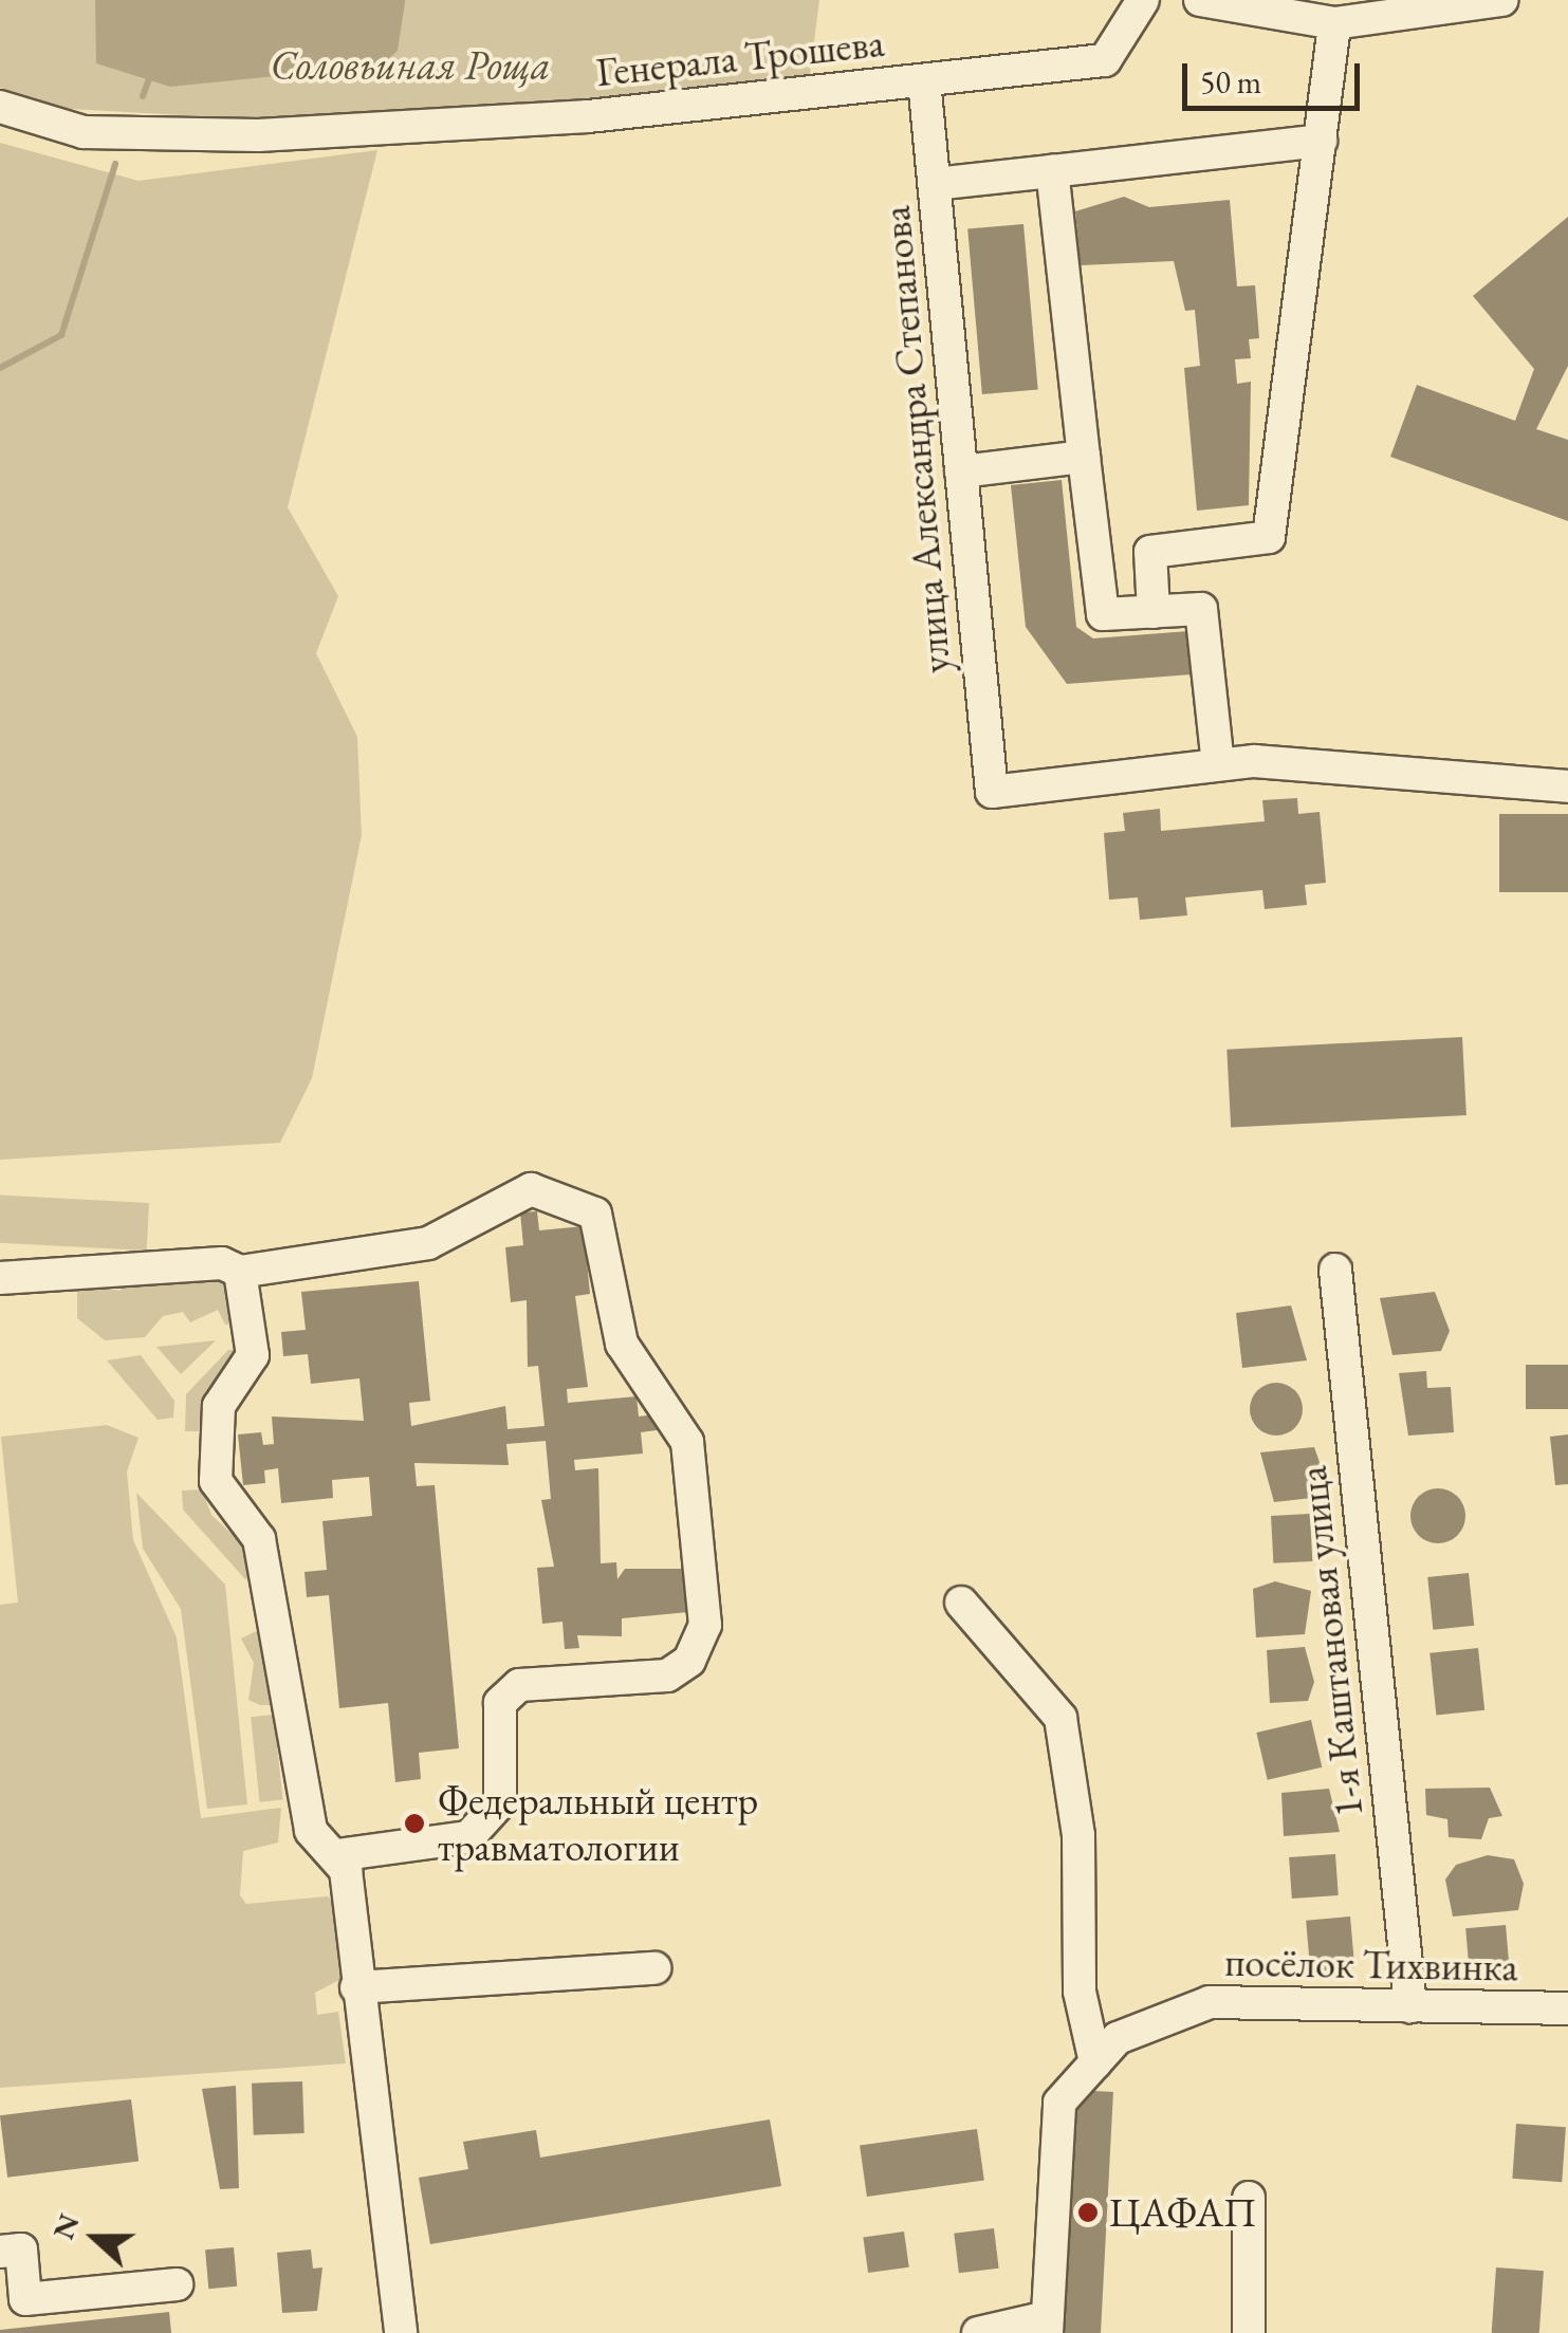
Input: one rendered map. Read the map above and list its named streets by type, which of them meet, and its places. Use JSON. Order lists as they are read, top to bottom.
{
  "streets": {
    "street": [
      "Генерала Трошева",
      "улица Александра Степанова",
      "1-я Каштановая улица",
      "посёлок Тихвинка"
    ]
  },
  "crossings": [
    ["Генерала Трошева", "улица Александра Степанова"],
    ["1-я Каштановая улица", "посёлок Тихвинка"]
  ],
  "parks": ["Соловьиная Роща"],
  "places": ["Федеральный центр травматологии", "ЦАФАП"],
  "scale_bar": "50 m",
  "north": "left"
}
